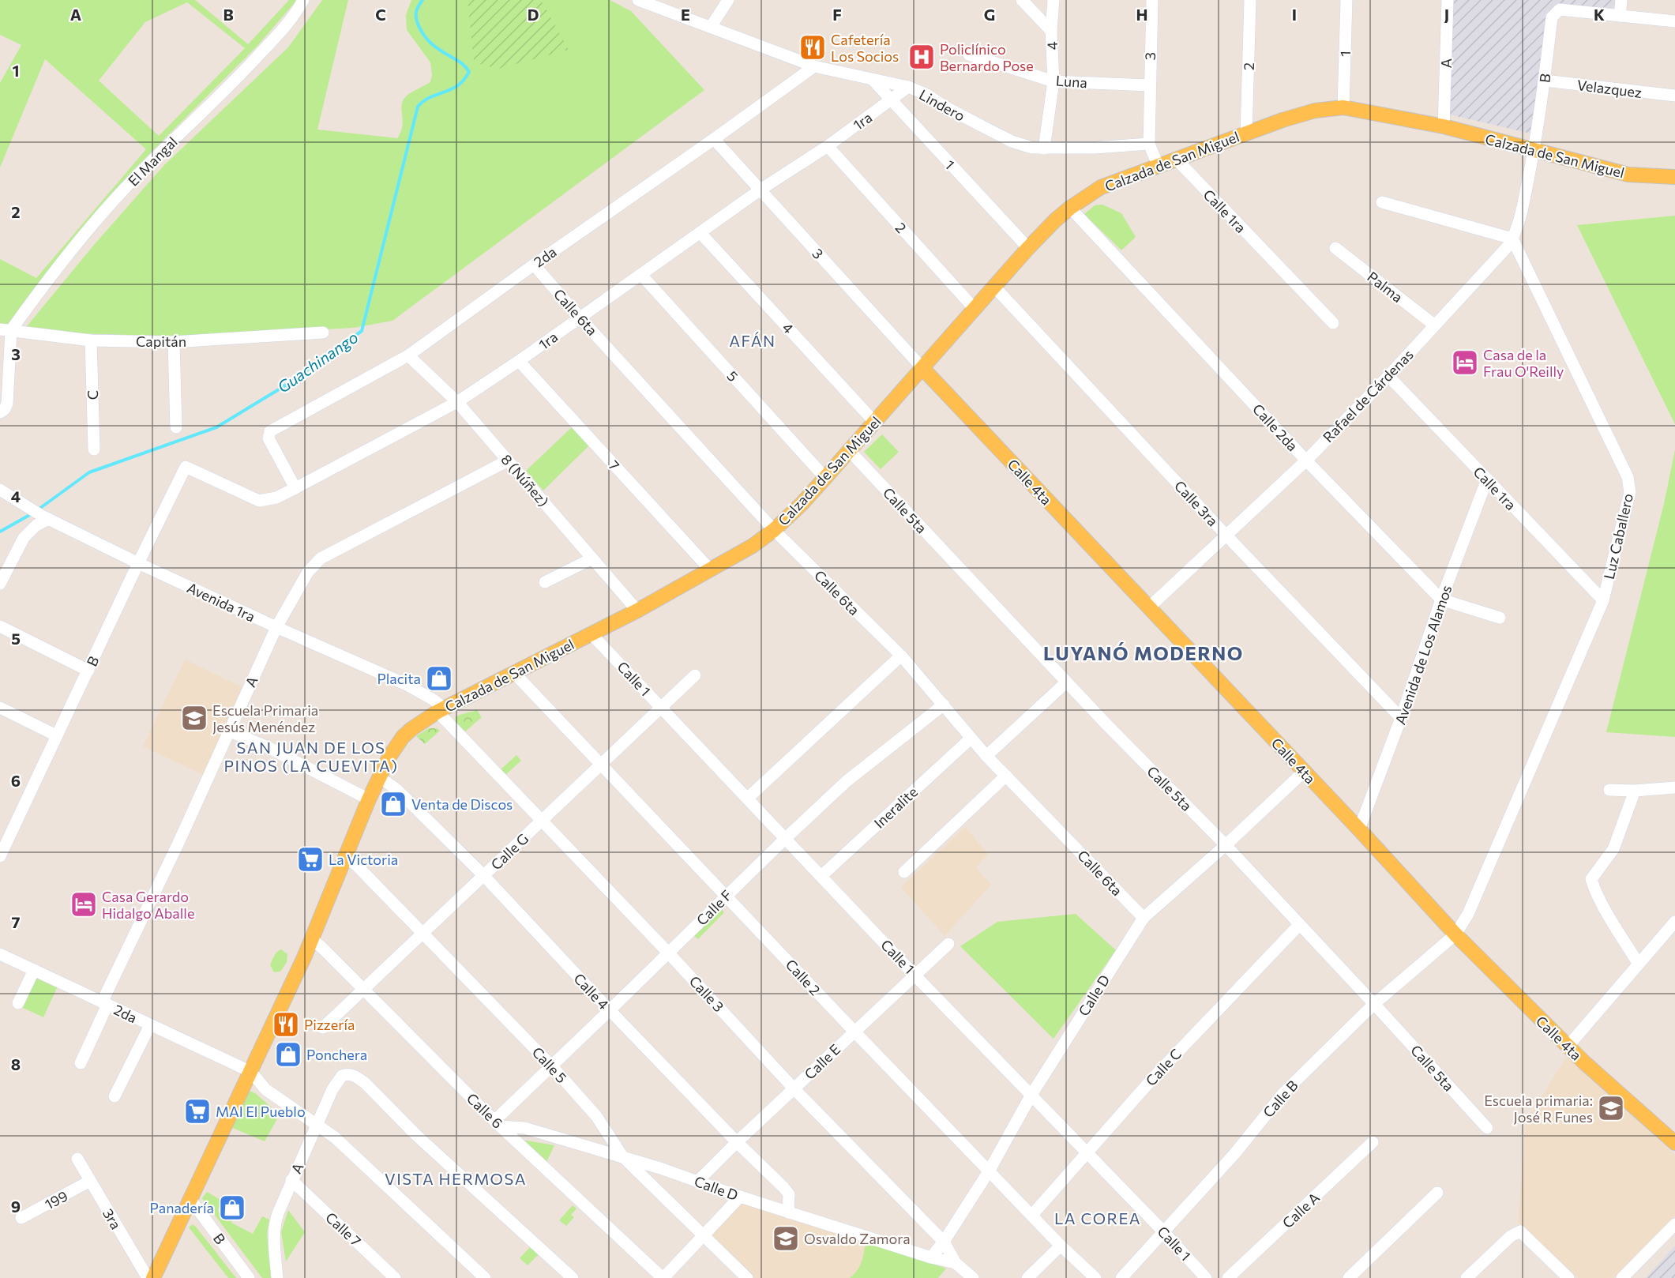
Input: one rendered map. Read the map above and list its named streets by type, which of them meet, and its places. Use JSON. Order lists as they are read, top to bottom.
{
  "streets": {
    "main road": ["Calzada de San Miguel", "Calle 4ta"],
    "street": [
      "4",
      "1",
      "3",
      "A",
      "2",
      "B",
      "Luna",
      "Velazquez",
      "Lindero",
      "1ra",
      "El Mangal",
      "Calle 1ra",
      "2da",
      "Palma",
      "Calle 6ta",
      "Capitán",
      "5",
      "C",
      "Rafael de Cárdenas",
      "Calle 2da",
      "7",
      "8 (Núñez)",
      "Calle 3ra",
      "Calle 5ta",
      "Luz Caballero",
      "Avenida 1ra",
      "Avenida de Los Alamos",
      "Calle 1",
      "Ineralite",
      "Calle G",
      "Calle F",
      "Calle 2",
      "Calle 4",
      "Calle 3",
      "Calle D",
      "Calle E",
      "Calle 5",
      "Calle C",
      "Calle B",
      "Calle 6",
      "199",
      "Calle A",
      "3ra",
      "Calle 7"
    ]
  },
  "crossings": [
    ["4", "Luna"],
    ["4", "Lindero"],
    ["4", "1ra"],
    ["4", "Calzada de San Miguel"],
    ["1", "Lindero"],
    ["1", "1ra"],
    ["1", "Calzada de San Miguel"],
    ["3", "Luna"],
    ["3", "Lindero"],
    ["3", "1ra"],
    ["3", "Calzada de San Miguel"],
    ["3", "2da"],
    ["3", "Calle 4ta"],
    ["A", "Calzada de San Miguel"],
    ["A", "2da"],
    ["A", "8 (Núñez)"],
    ["A", "Avenida 1ra"],
    ["A", "Calle 7"],
    ["2", "1ra"],
    ["2", "Calzada de San Miguel"],
    ["B", "Velazquez"],
    ["B", "1ra"],
    ["B", "Calzada de San Miguel"],
    ["B", "Rafael de Cárdenas"],
    ["B", "Avenida 1ra"],
    ["Lindero", "1ra"],
    ["Lindero", "2da"],
    ["1ra", "2da"],
    ["1ra", "Calle 6ta"],
    ["1ra", "5"],
    ["1ra", "7"],
    ["1ra", "8 (Núñez)"],
    ["Calzada de San Miguel", "Calle 1ra"],
    ["Calzada de San Miguel", "2da"],
    ["Calzada de San Miguel", "Calle 6ta"],
    ["Calzada de San Miguel", "5"],
    ["Calzada de San Miguel", "Rafael de Cárdenas"],
    ["Calzada de San Miguel", "Calle 2da"],
    ["Calzada de San Miguel", "7"],
    ["Calzada de San Miguel", "8 (Núñez)"],
    ["Calzada de San Miguel", "Calle 4ta"],
    ["Calzada de San Miguel", "Calle 3ra"],
    ["Calzada de San Miguel", "Calle 5ta"],
    ["Calzada de San Miguel", "Avenida 1ra"],
    ["Calzada de San Miguel", "Calle 1"],
    ["Calzada de San Miguel", "Calle 2"],
    ["Calzada de San Miguel", "Calle 4"],
    ["Calzada de San Miguel", "Calle 3"],
    ["Calzada de San Miguel", "Calle 5"],
    ["Calzada de San Miguel", "Calle 6"],
    ["El Mangal", "Capitán"],
    ["Calle 1ra", "Rafael de Cárdenas"],
    ["Calle 1ra", "Luz Caballero"],
    ["Calle 1ra", "Avenida de Los Alamos"],
    ["2da", "Calle 6ta"],
    ["2da", "8 (Núñez)"],
    ["Palma", "Rafael de Cárdenas"],
    ["Calle 6ta", "Ineralite"],
    ["Calle 6ta", "Calle F"],
    ["Calle 6ta", "Calle D"],
    ["Capitán", "C"],
    ["Rafael de Cárdenas", "Calle 2da"],
    ["Rafael de Cárdenas", "Calle 4ta"],
    ["Rafael de Cárdenas", "Calle 3ra"],
    ["Rafael de Cárdenas", "Luz Caballero"],
    ["Calle 2da", "Avenida de Los Alamos"],
    ["Calle 4ta", "Luz Caballero"],
    ["Calle 4ta", "Avenida de Los Alamos"],
    ["Calle 4ta", "Calle D"],
    ["Calle 4ta", "Calle B"],
    ["Calle 3ra", "Avenida de Los Alamos"],
    ["Calle 5ta", "Calle D"],
    ["Calle 5ta", "Calle C"],
    ["Calle 5ta", "Calle B"],
    ["Luz Caballero", "Calle B"],
    ["Avenida 1ra", "Calle 3"],
    ["Calle 1", "Ineralite"],
    ["Calle 1", "Calle G"],
    ["Calle 1", "Calle F"],
    ["Calle 1", "Calle D"],
    ["Calle 1", "Calle E"],
    ["Calle 1", "Calle C"],
    ["Calle 1", "Calle B"],
    ["Calle G", "Calle 2"],
    ["Calle G", "Calle 4"],
    ["Calle G", "Calle 3"],
    ["Calle G", "Calle 5"],
    ["Calle G", "Calle 6"],
    ["Calle F", "Calle 2"],
    ["Calle F", "Calle 4"],
    ["Calle F", "Calle 3"],
    ["Calle F", "Calle D"],
    ["Calle F", "Calle 5"],
    ["Calle F", "Calle 6"],
    ["Calle 2", "Calle D"],
    ["Calle 2", "Calle E"],
    ["Calle 2", "Calle C"],
    ["Calle 4", "Calle D"],
    ["Calle 4", "Calle E"],
    ["Calle 3", "Calle D"],
    ["Calle 3", "Calle E"],
    ["Calle D", "Calle E"],
    ["Calle D", "Calle 5"],
    ["Calle D", "Calle 6"],
    ["199", "3ra"]
  ],
  "districts": [
    "AFÁN",
    "LUYANÓ MODERNO",
    "SAN JUAN DE LOS PINOS (LA CUEVITA)",
    "VISTA HERMOSA",
    "LA COREA"
  ],
  "water": ["Guachinango"],
  "places": {
    "restaurant": ["Cafetería Los Socios", "Pizzería"],
    "hospital": ["Policlínico Bernardo Pose"],
    "hotel": ["Casa de la Frau O'Reilly", "Casa Gerardo Hidalgo Aballe"],
    "shop": [
      "Placita",
      "Venta de Discos",
      "Ponchera",
      "Panadería"
    ],
    "school or university": ["Escuela Primaria Jesús Menéndez", "Escuela primaria: José R Funes", "Osvaldo Zamora"],
    "supermarket": ["La Victoria", "MAI El Pueblo"]
  },
  "grid": {
    "columns": [
      "A",
      "B",
      "C",
      "D",
      "E",
      "F",
      "G",
      "H",
      "I",
      "J",
      "K"
    ],
    "rows": [
      "1",
      "2",
      "3",
      "4",
      "5",
      "6",
      "7",
      "8",
      "9"
    ]
  }
}
